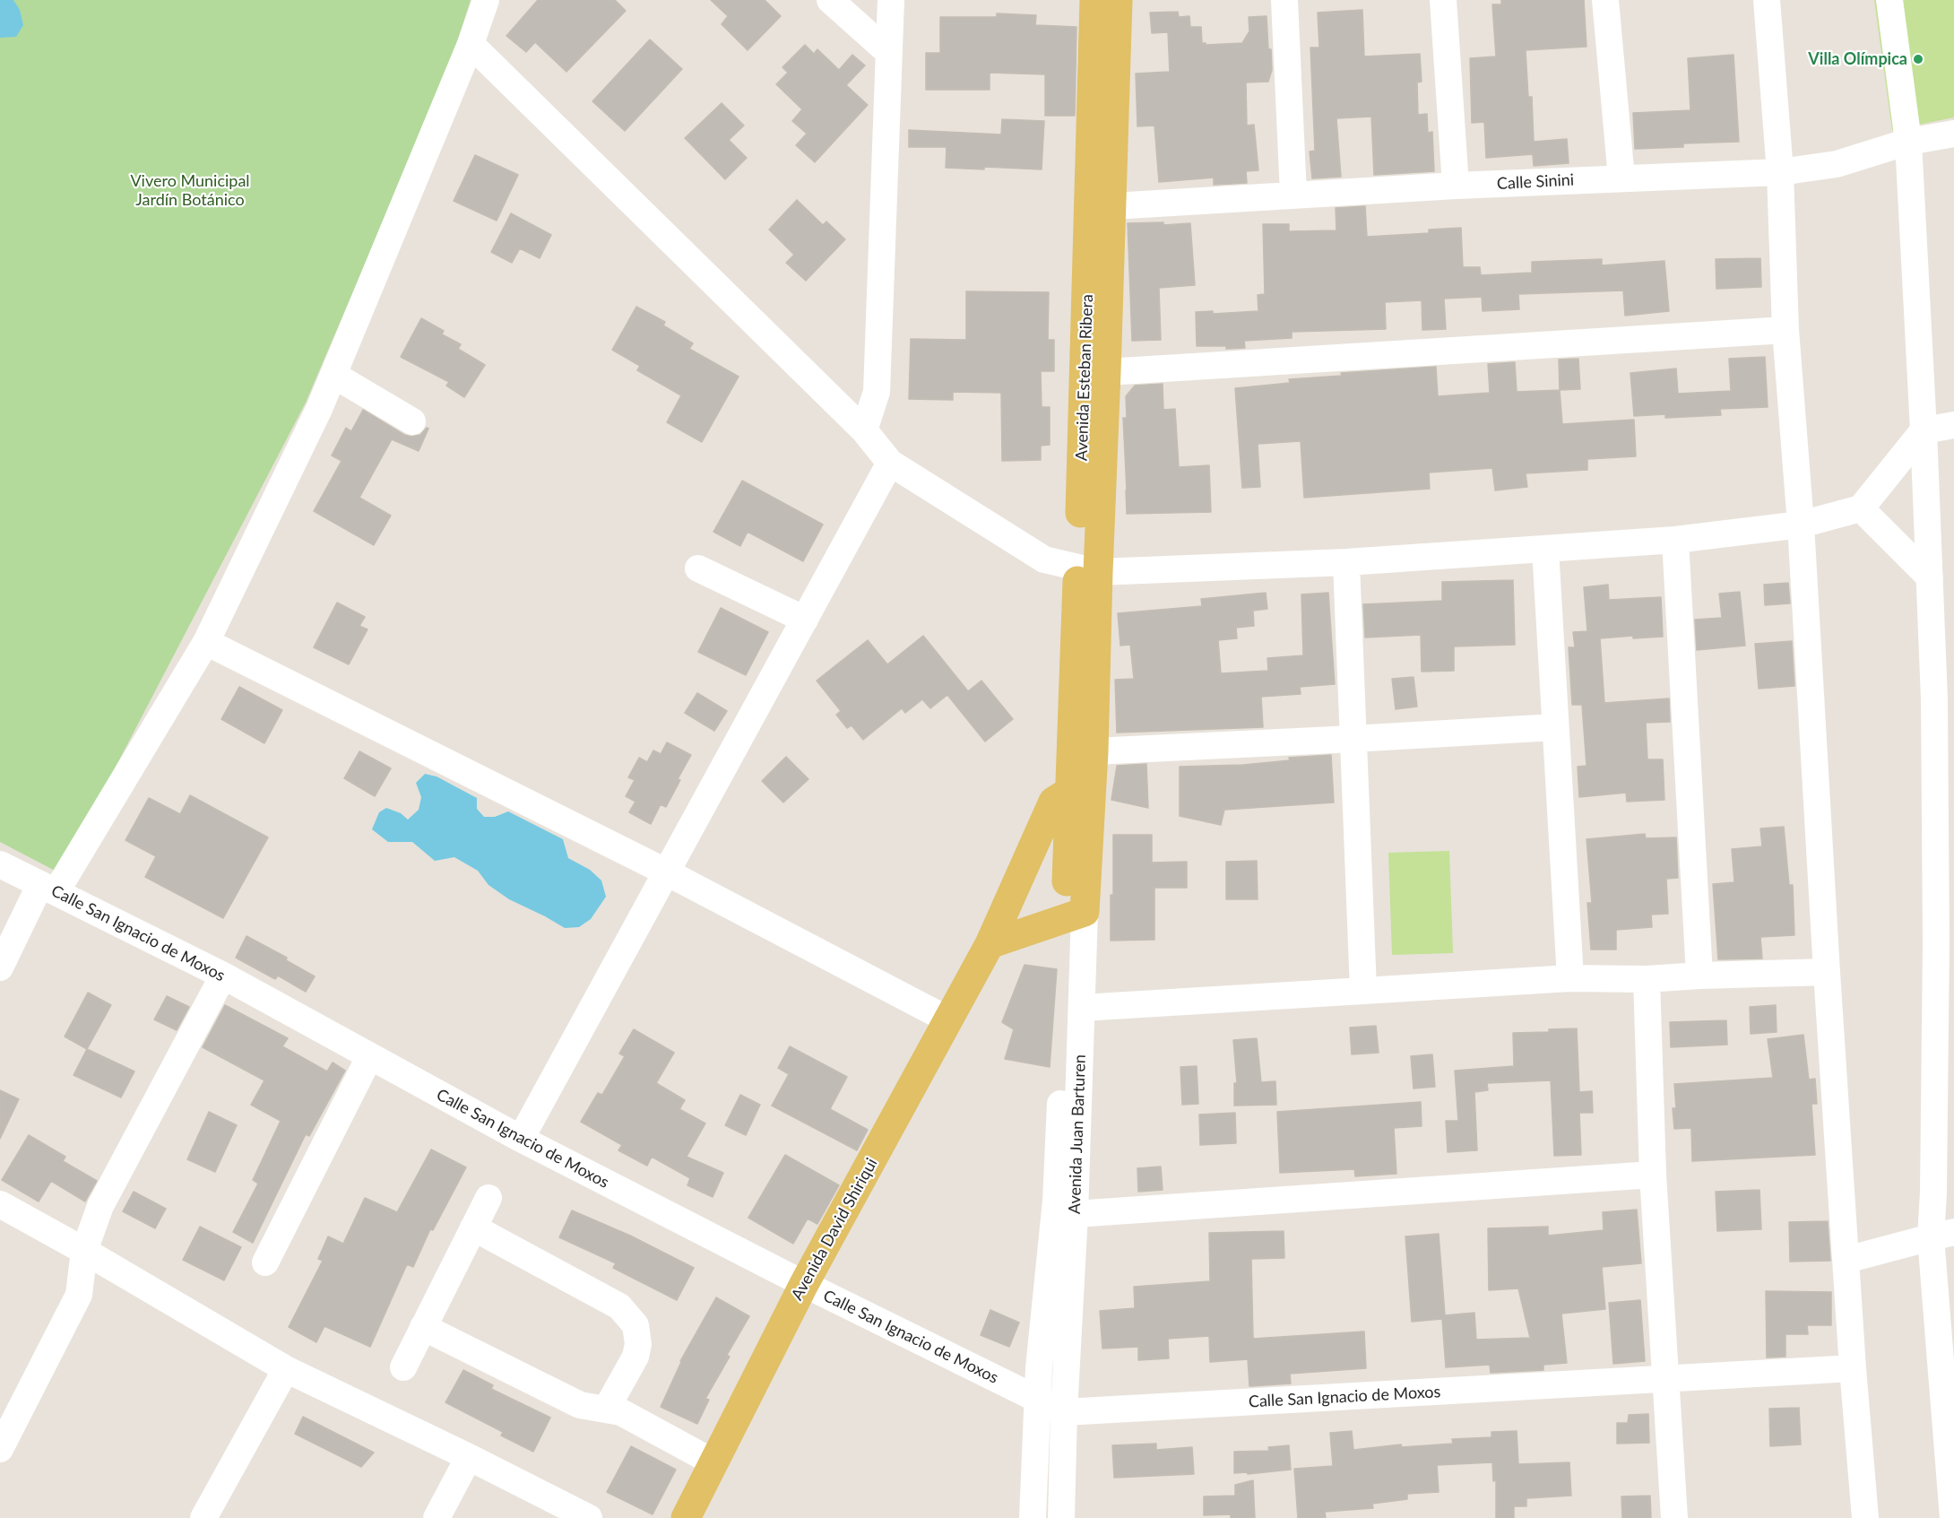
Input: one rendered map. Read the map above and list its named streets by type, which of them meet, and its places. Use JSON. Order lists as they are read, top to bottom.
{
  "streets": {
    "main road": ["Avenida Esteban Ribera", "Avenida Juan Barturen", "Avenida David Shiriqui"],
    "street": ["Calle Sinini", "Calle San Ignacio de Moxos"]
  },
  "crossings": [
    ["Calle Sinini", "Avenida Esteban Ribera"],
    ["Avenida Esteban Ribera", "Avenida Juan Barturen"],
    ["Calle San Ignacio de Moxos", "Avenida Juan Barturen"],
    ["Calle San Ignacio de Moxos", "Avenida David Shiriqui"],
    ["Avenida Juan Barturen", "Avenida David Shiriqui"]
  ],
  "parks": ["Vivero Municipal Jardín Botánico"],
  "places": ["Villa Olímpica"]
}
